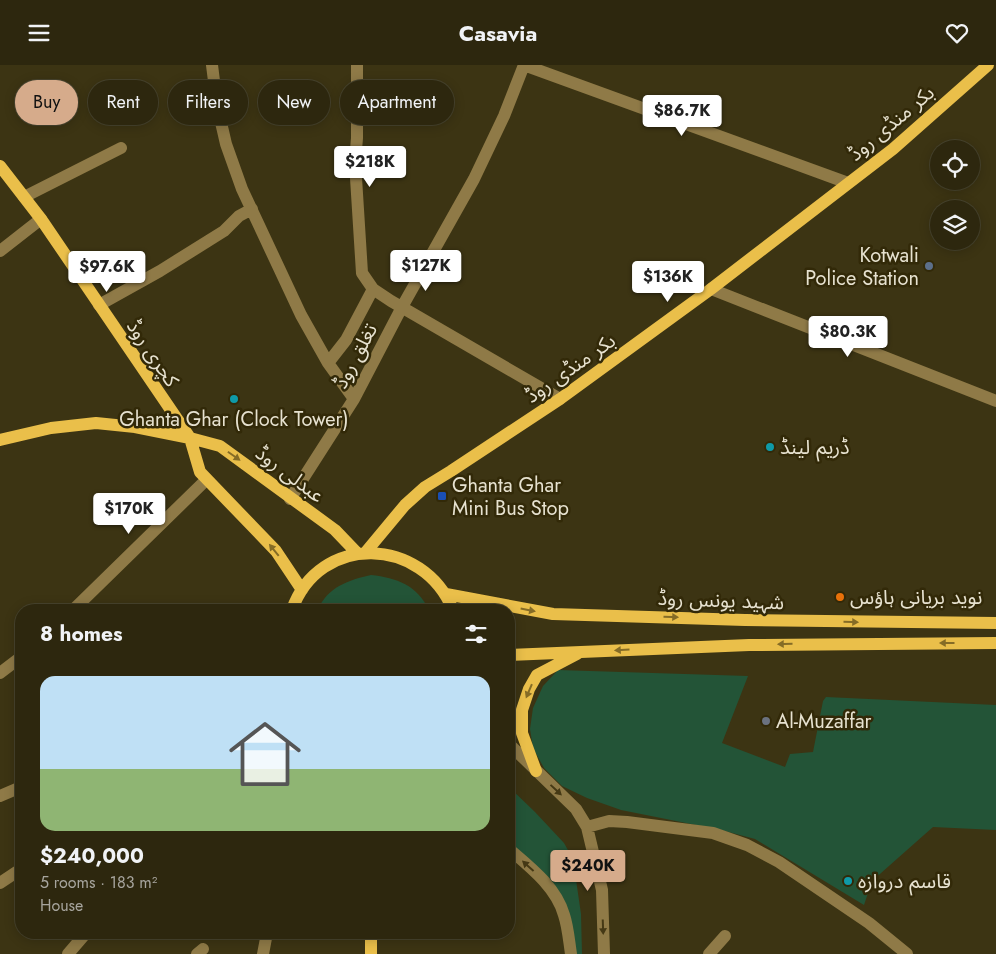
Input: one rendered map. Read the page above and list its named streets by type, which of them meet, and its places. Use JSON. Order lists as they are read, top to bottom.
{
  "streets": {
    "main road": [
      "بکر منڈی روڈ",
      "کچری روڈ",
      "عبدلی روڈ",
      "شہید یونس روڈ"
    ],
    "street": ["تغلق روڈ"]
  },
  "crossings": [
    ["بکر منڈی روڈ", "عبدلی روڈ"],
    ["کچری روڈ", "عبدلی روڈ"],
    ["تغلق روڈ", "عبدلی روڈ"]
  ],
  "places": {
    "other": [
      "Kotwali Police Station",
      "Ghanta Ghar (Clock Tower)",
      "ڈریم لینڈ",
      "نوید بریانی ہاؤس",
      "Al-Muzaffar",
      "قاسم دروازہ"
    ],
    "transit": ["Ghanta Ghar Mini Bus Stop"]
  },
  "page": {
    "header": "Casavia",
    "chip": [
      "Buy",
      "Rent",
      "Filters",
      "New",
      "Apartment"
    ],
    "price": [
      "$86.7K",
      "$218K",
      "$127K",
      "$97.6K",
      "$136K",
      "$80.3K",
      "$170K",
      "$240K"
    ],
    "heading": "8 homes",
    "list": [
      {
        "name": "$240,000",
        "note": "5 rooms · 183 m² · House"
      }
    ]
  }
}
